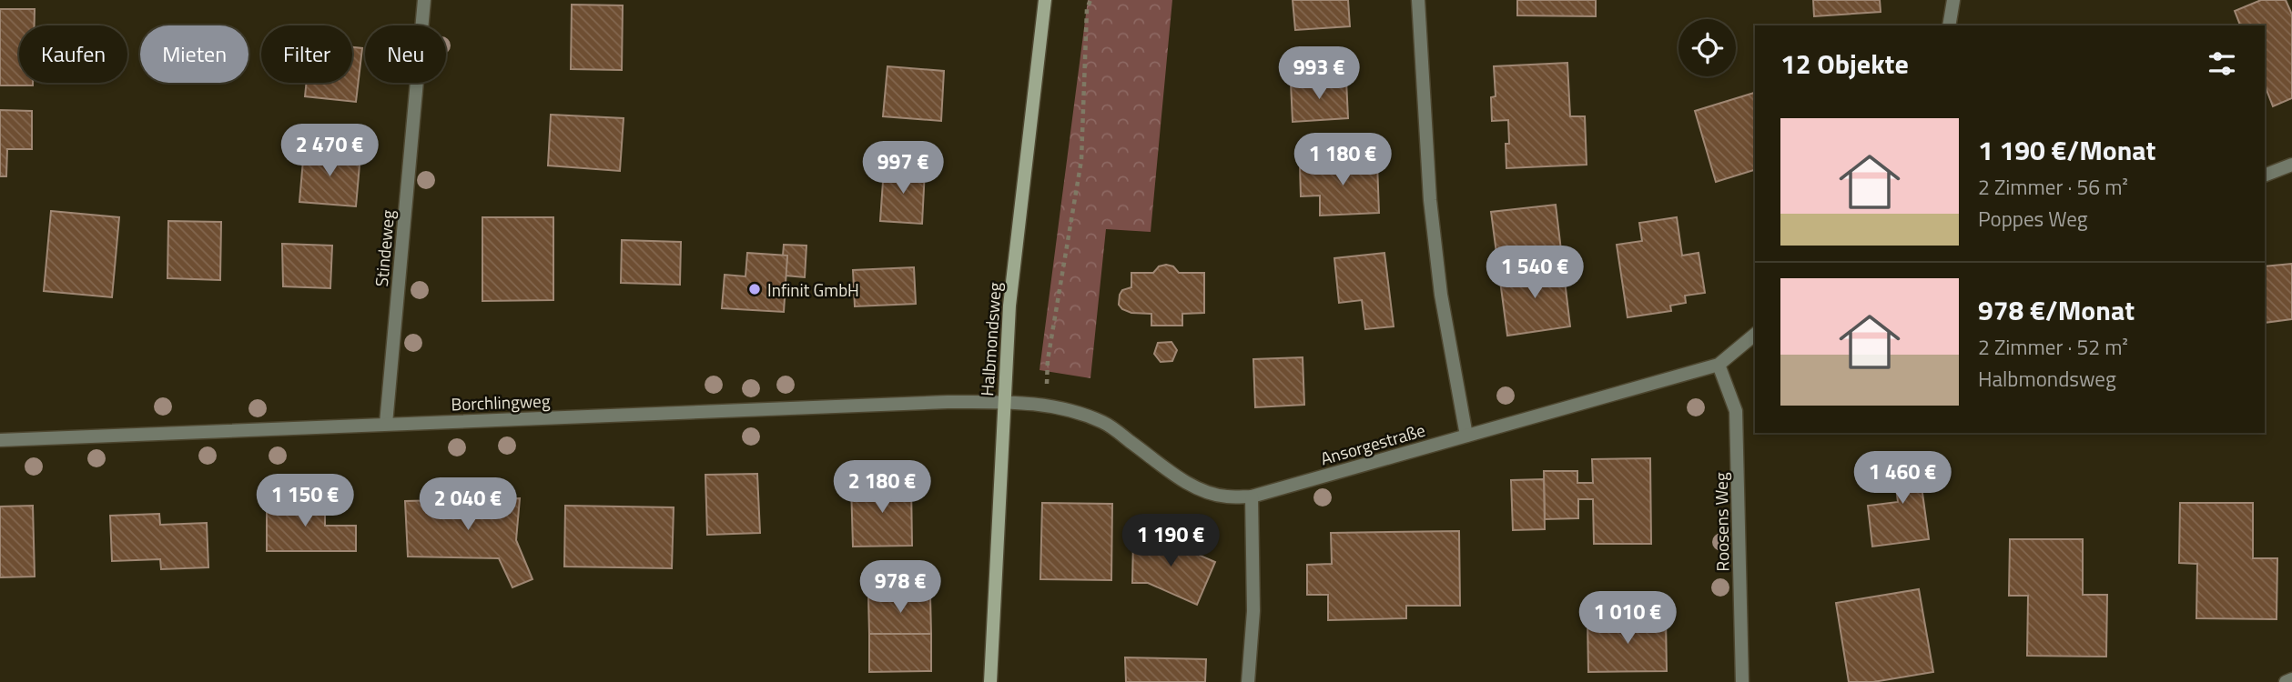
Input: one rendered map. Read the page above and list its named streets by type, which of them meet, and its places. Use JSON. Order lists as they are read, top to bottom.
{
  "streets": {
    "street": [
      "Stindeweg",
      "Halbmondsweg",
      "Borchlingweg",
      "Ansorgestraße",
      "Roosens Weg"
    ]
  },
  "crossings": [
    ["Stindeweg", "Borchlingweg"],
    ["Halbmondsweg", "Borchlingweg"],
    ["Halbmondsweg", "Ansorgestraße"],
    ["Borchlingweg", "Ansorgestraße"],
    ["Ansorgestraße", "Roosens Weg"]
  ],
  "places": ["Infinit GmbH"],
  "page": {
    "chip": [
      "Kaufen",
      "Mieten",
      "Filter",
      "Neu"
    ],
    "heading": "12 Objekte",
    "price": [
      "993 €",
      "2 470 €",
      "1 180 €",
      "997 €",
      "1 540 €",
      "1 460 €",
      "2 180 €",
      "1 150 €",
      "2 040 €",
      "1 190 €",
      "978 €",
      "1 010 €"
    ],
    "list": [
      {
        "name": "1 190 €/Monat",
        "note": "2 Zimmer · 56 m² · Poppes Weg"
      },
      {
        "name": "978 €/Monat",
        "note": "2 Zimmer · 52 m² · Halbmondsweg"
      }
    ]
  }
}
